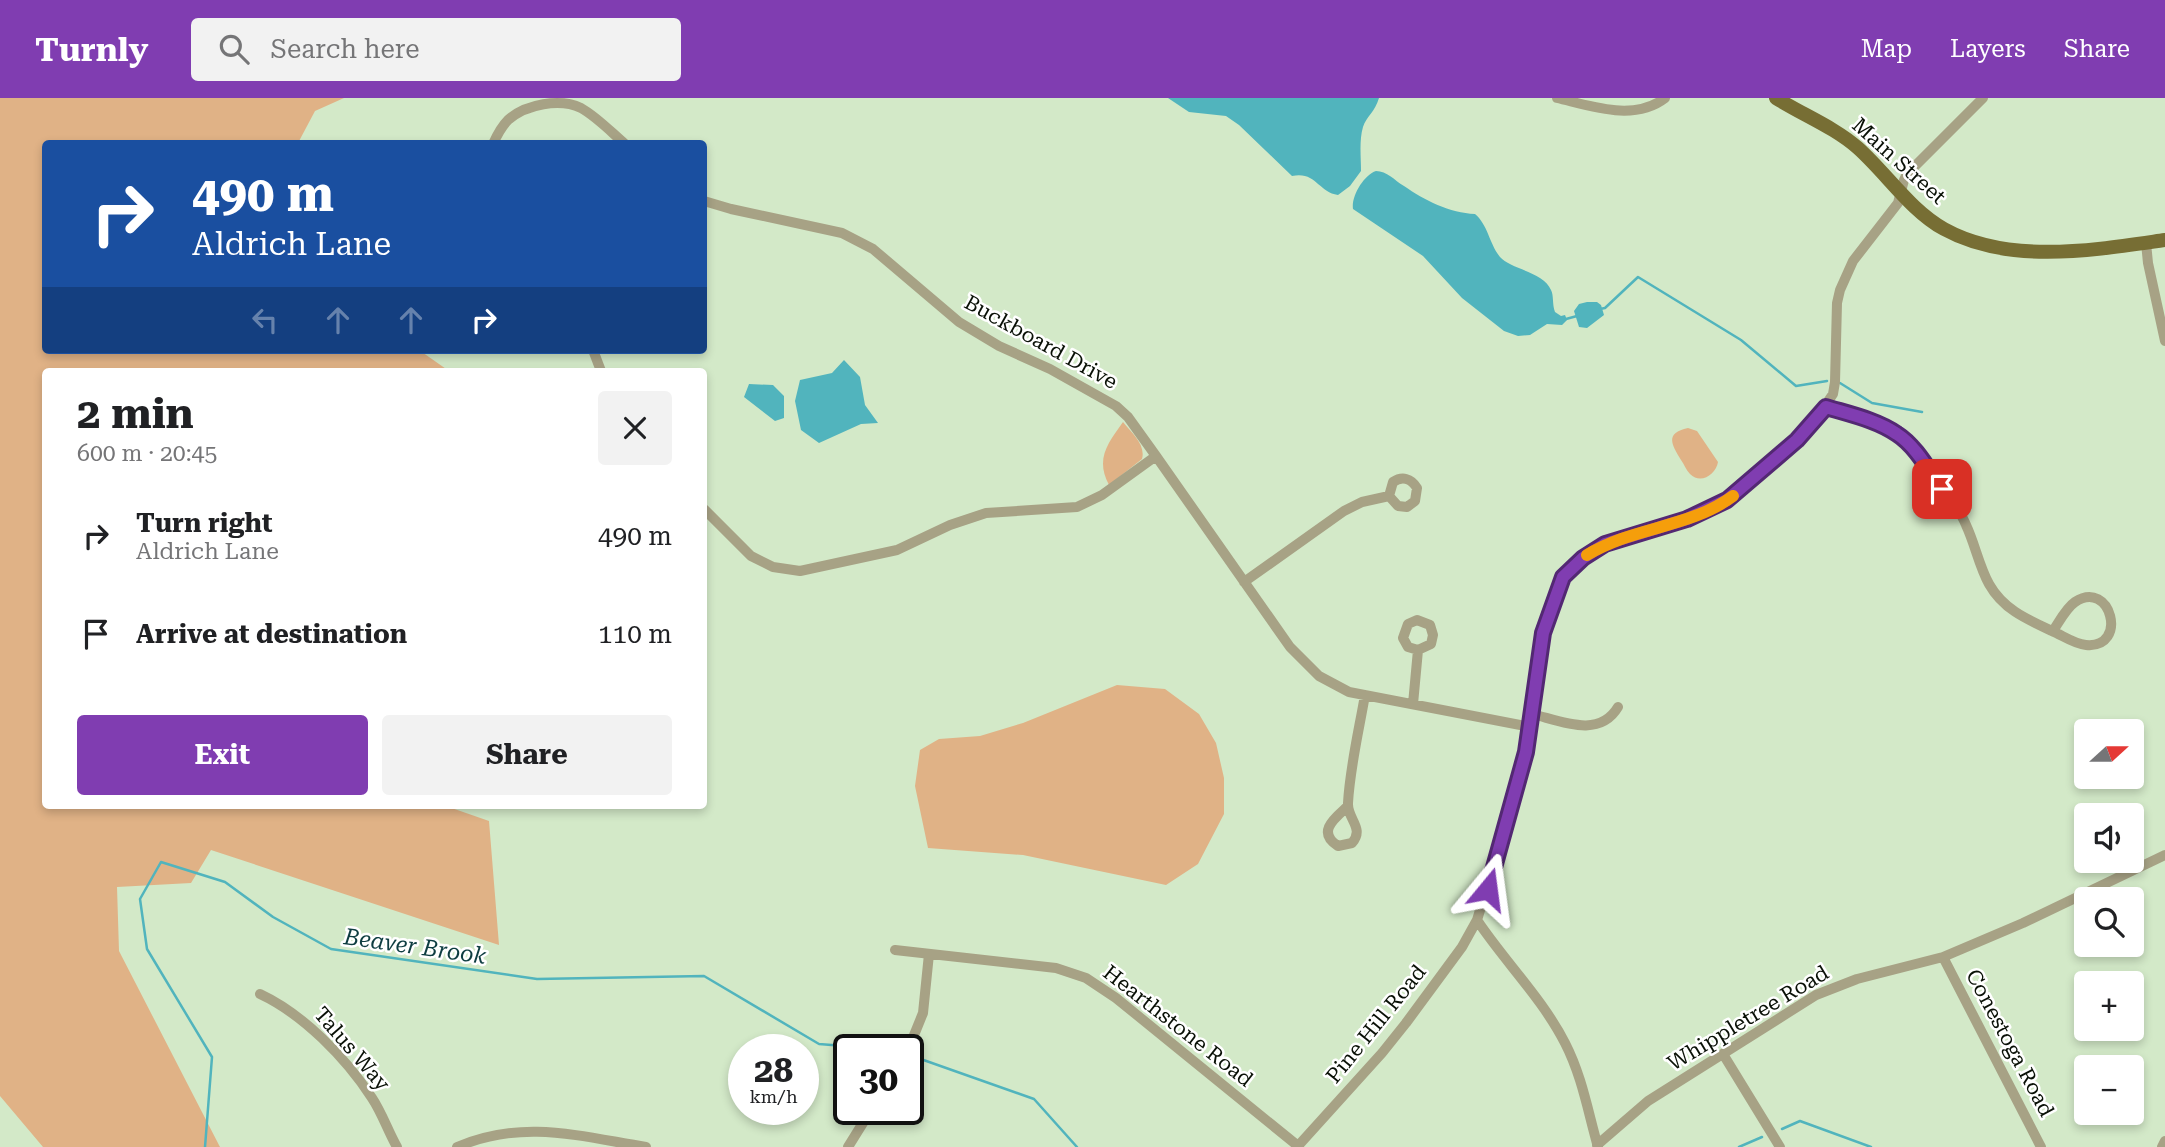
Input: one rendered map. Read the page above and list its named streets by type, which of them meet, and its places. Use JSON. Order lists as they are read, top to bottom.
{
  "streets": {
    "main road": ["Main Street"],
    "street": [
      "Buckboard Drive",
      "Whippletree Road",
      "Pine Hill Road",
      "Hearthstone Road",
      "Conestoga Road",
      "Talus Way"
    ]
  },
  "crossings": [
    ["Buckboard Drive", "Pine Hill Road"],
    ["Whippletree Road", "Conestoga Road"],
    ["Pine Hill Road", "Hearthstone Road"]
  ],
  "water": ["Beaver Brook"],
  "north": "right",
  "page": {
    "header": "Turnly",
    "search": "Search here",
    "nav": ["Map", "Layers", "Share"],
    "turn": ["490 m", "Aldrich Lane"],
    "heading": ["2 min", "600 m · 20:45"],
    "list": [
      {
        "name": "Turn right",
        "note": "Aldrich Lane",
        "value": "490 m"
      },
      {
        "name": "Arrive at destination",
        "value": "110 m"
      }
    ],
    "buttons": ["Exit", "Share"],
    "map_buttons": ["+", "−"],
    "speed": "28 km/h",
    "limit": "30"
  }
}
